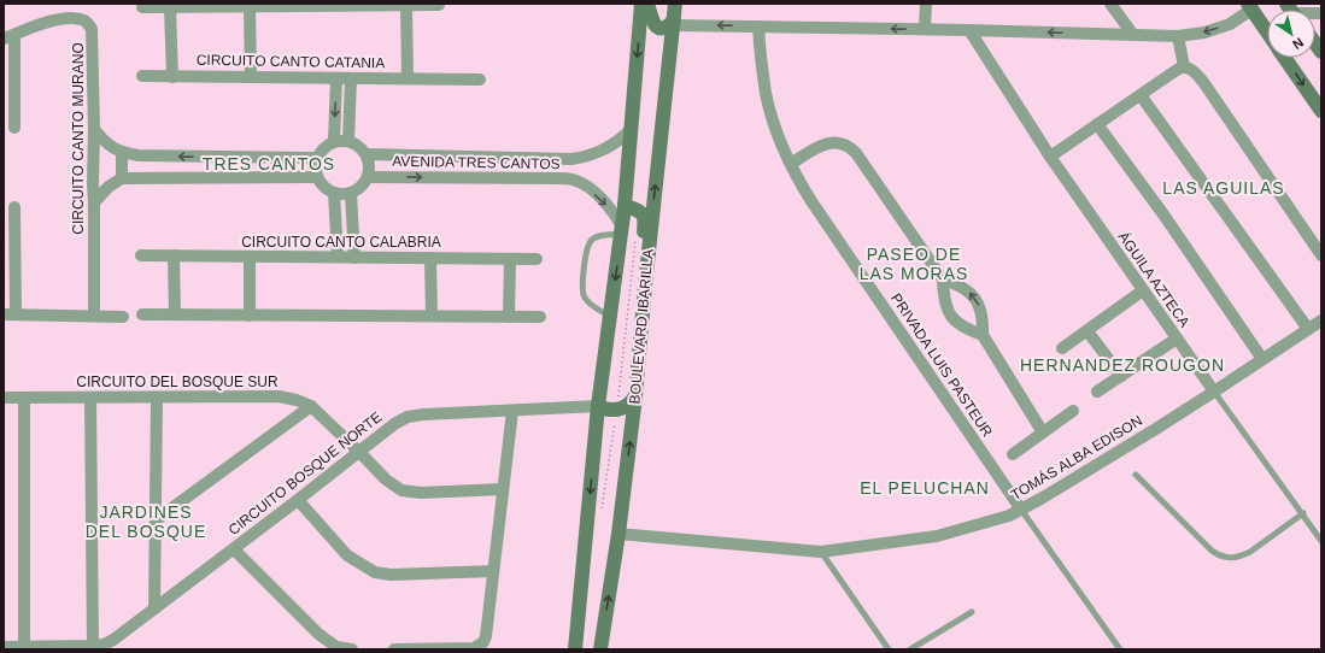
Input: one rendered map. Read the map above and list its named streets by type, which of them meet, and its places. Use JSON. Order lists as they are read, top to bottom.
{
  "streets": {
    "main road": ["BOULEVARD IBARILLA"],
    "street": [
      "CIRCUITO CANTO CATANIA",
      "CIRCUITO CANTO MURANO",
      "AVENIDA TRES CANTOS",
      "CIRCUITO CANTO CALABRIA",
      "ÁGUILA AZTECA",
      "PRIVADA LUIS PASTEUR",
      "CIRCUITO DEL BOSQUE SUR",
      "TOMÁS ALBA EDISON",
      "CIRCUITO BOSQUE NORTE"
    ]
  },
  "crossings": [
    ["AVENIDA TRES CANTOS", "BOULEVARD IBARILLA"],
    ["ÁGUILA AZTECA", "TOMÁS ALBA EDISON"],
    ["BOULEVARD IBARILLA", "TOMÁS ALBA EDISON"],
    ["BOULEVARD IBARILLA", "CIRCUITO BOSQUE NORTE"],
    ["PRIVADA LUIS PASTEUR", "TOMÁS ALBA EDISON"],
    ["CIRCUITO DEL BOSQUE SUR", "CIRCUITO BOSQUE NORTE"]
  ],
  "districts": [
    "TRES CANTOS",
    "LAS AGUILAS",
    "PASEO DE LAS MORAS",
    "HERNANDEZ ROUGON",
    "EL PELUCHAN",
    "JARDINES DEL BOSQUE"
  ],
  "north": "bottom right"
}
